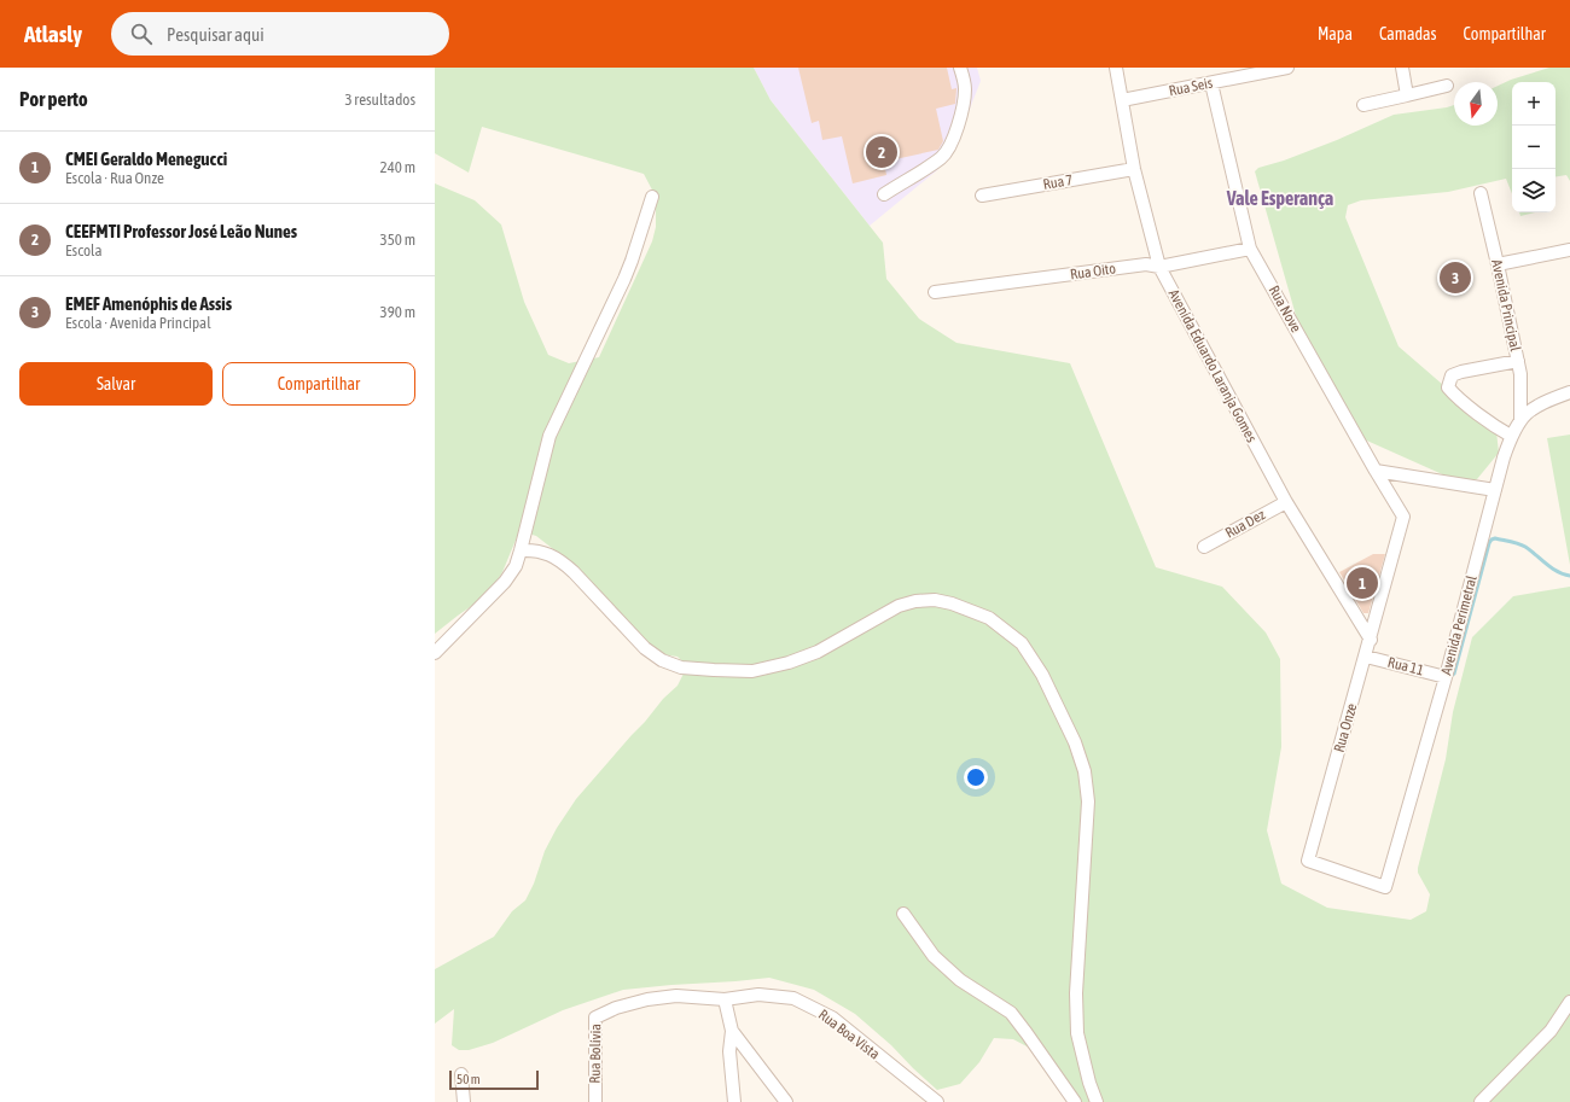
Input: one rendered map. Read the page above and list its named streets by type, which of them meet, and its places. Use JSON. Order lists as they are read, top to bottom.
{
  "streets": {
    "street": [
      "Rua Seis",
      "Rua 7",
      "Rua Oito",
      "Avenida Principal",
      "Rua Nove",
      "Avenida Eduardo Laranja Gomes",
      "Rua Dez",
      "Avenida Perimetral",
      "Rua 11",
      "Rua Onze",
      "Rua Boa Vista",
      "Rua Bolívia"
    ]
  },
  "crossings": [
    ["Rua Seis", "Rua Nove"],
    ["Rua Seis", "Avenida Eduardo Laranja Gomes"],
    ["Rua 7", "Avenida Eduardo Laranja Gomes"],
    ["Rua Oito", "Rua Nove"],
    ["Rua Oito", "Avenida Eduardo Laranja Gomes"],
    ["Avenida Principal", "Avenida Perimetral"],
    ["Rua Nove", "Rua Onze"],
    ["Avenida Eduardo Laranja Gomes", "Rua Dez"],
    ["Avenida Eduardo Laranja Gomes", "Rua Onze"],
    ["Avenida Perimetral", "Rua 11"],
    ["Avenida Perimetral", "Rua Onze"],
    ["Rua 11", "Rua Onze"],
    ["Rua Boa Vista", "Rua Bolívia"]
  ],
  "districts": ["Vale Esperança"],
  "scale_bar": "50 m",
  "north": "bottom",
  "page": {
    "header": "Atlasly",
    "search": "Pesquisar aqui",
    "nav": ["Mapa", "Camadas", "Compartilhar"],
    "heading": ["Por perto", "3 resultados"],
    "map_buttons": ["+", "−"],
    "list": [
      {
        "mark": "1",
        "name": "CMEI Geraldo Menegucci",
        "note": "Escola · Rua Onze",
        "value": "240 m"
      },
      {
        "mark": "2",
        "name": "CEEFMTI Professor José Leão Nunes",
        "note": "Escola",
        "value": "350 m"
      },
      {
        "mark": "3",
        "name": "EMEF Amenóphis de Assis",
        "note": "Escola · Avenida Principal",
        "value": "390 m"
      }
    ],
    "pins": ["2", "3", "1"],
    "buttons": ["Salvar", "Compartilhar"],
    "scale": "50 m"
  }
}
